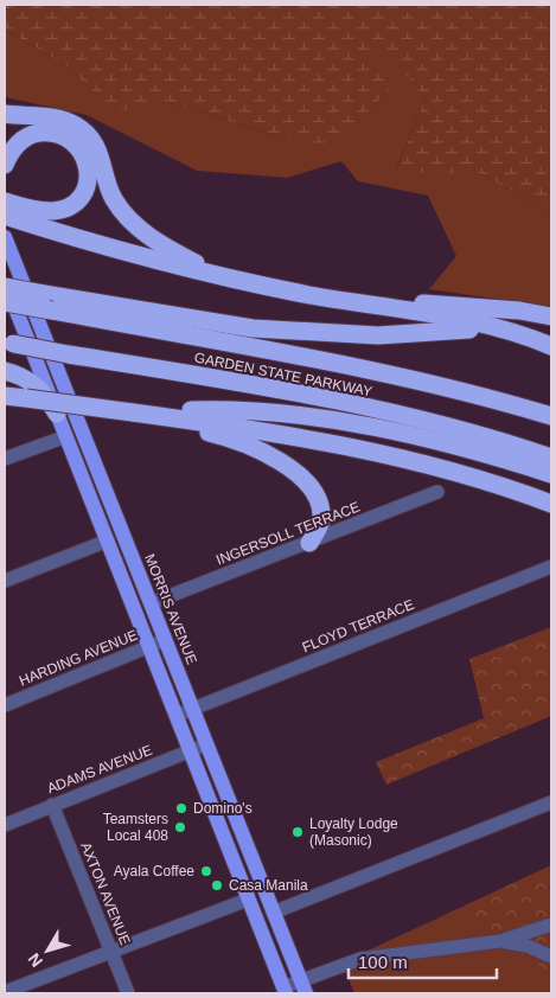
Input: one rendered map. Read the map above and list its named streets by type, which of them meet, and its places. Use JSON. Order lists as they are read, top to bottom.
{
  "streets": {
    "highway": ["GARDEN STATE PARKWAY"],
    "main road": ["MORRIS AVENUE"],
    "street": [
      "INGERSOLL TERRACE",
      "FLOYD TERRACE",
      "HARDING AVENUE",
      "ADAMS AVENUE",
      "AXTON AVENUE"
    ]
  },
  "crossings": [
    ["INGERSOLL TERRACE", "MORRIS AVENUE"],
    ["MORRIS AVENUE", "FLOYD TERRACE"],
    ["MORRIS AVENUE", "HARDING AVENUE"],
    ["MORRIS AVENUE", "ADAMS AVENUE"],
    ["ADAMS AVENUE", "AXTON AVENUE"]
  ],
  "places": [
    "Domino's",
    "Teamsters Local 408",
    "Loyalty Lodge (Masonic)",
    "Ayala Coffee",
    "Casa Manila"
  ],
  "scale_bar": "100 m",
  "north": "bottom left"
}
